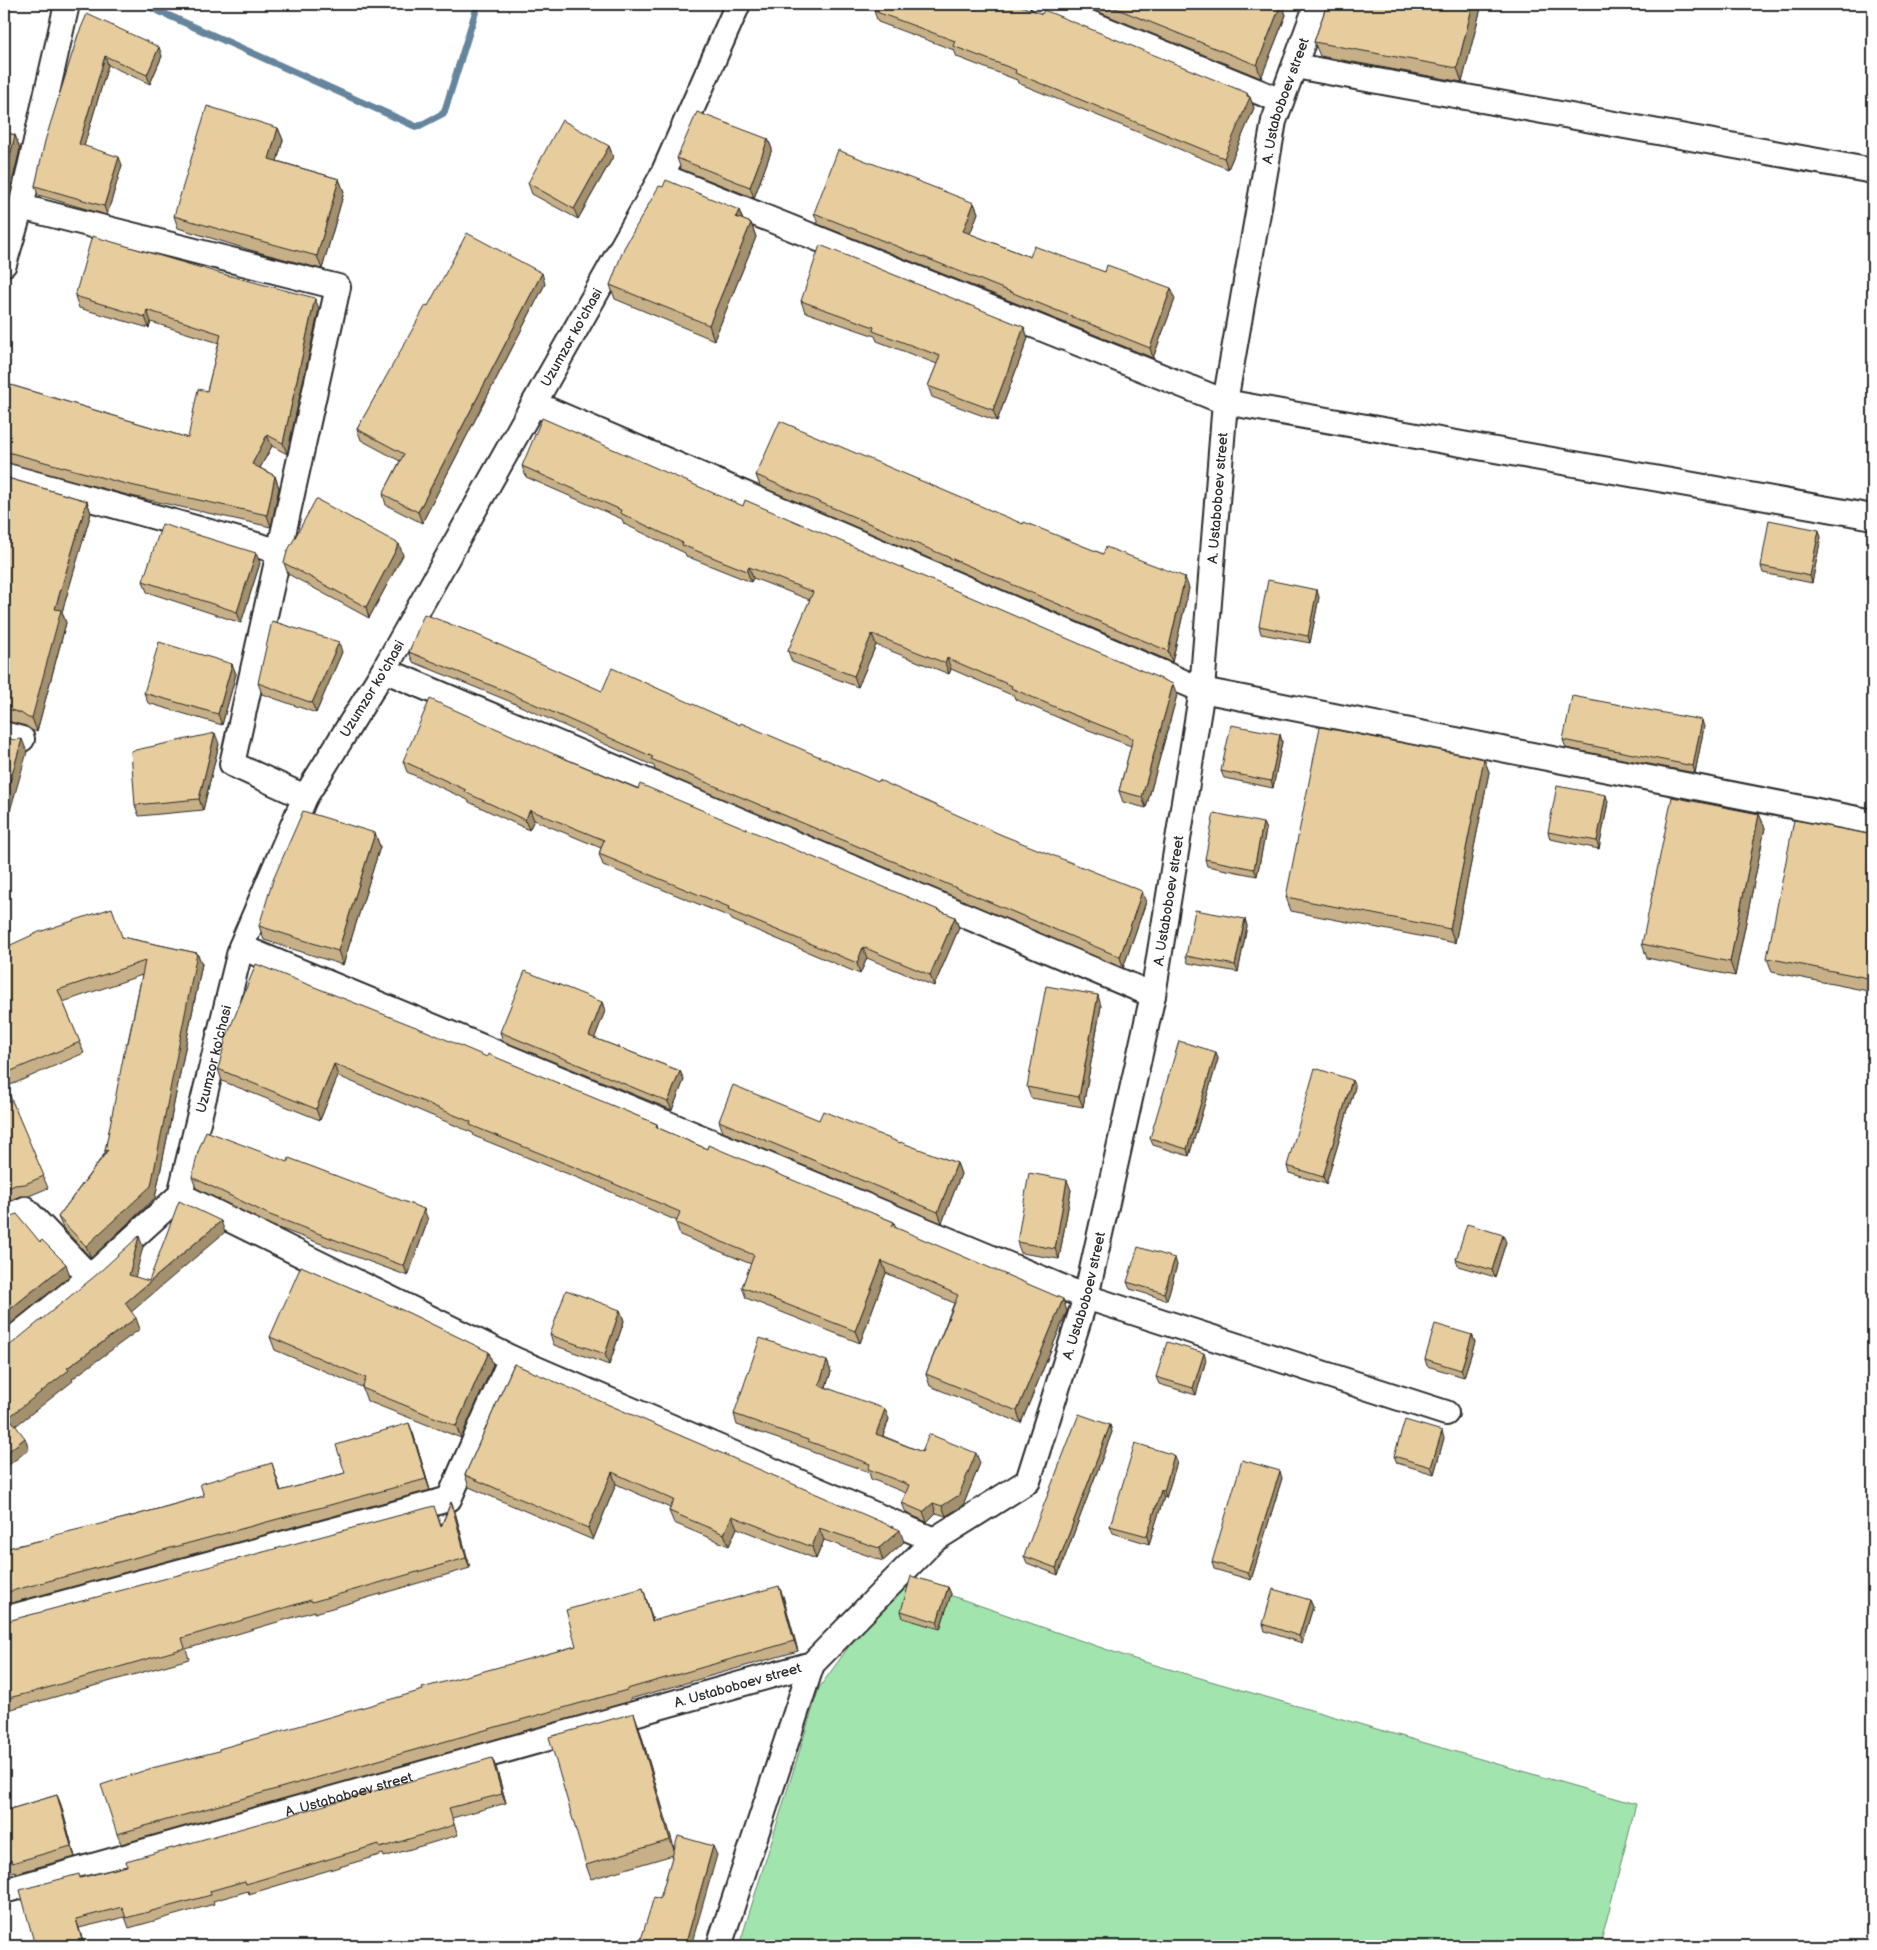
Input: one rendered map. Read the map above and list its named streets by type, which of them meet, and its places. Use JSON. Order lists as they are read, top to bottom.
{
  "streets": {
    "street": ["A. Ustaboboev street", "Uzumzor ko'chasi"]
  }
}
